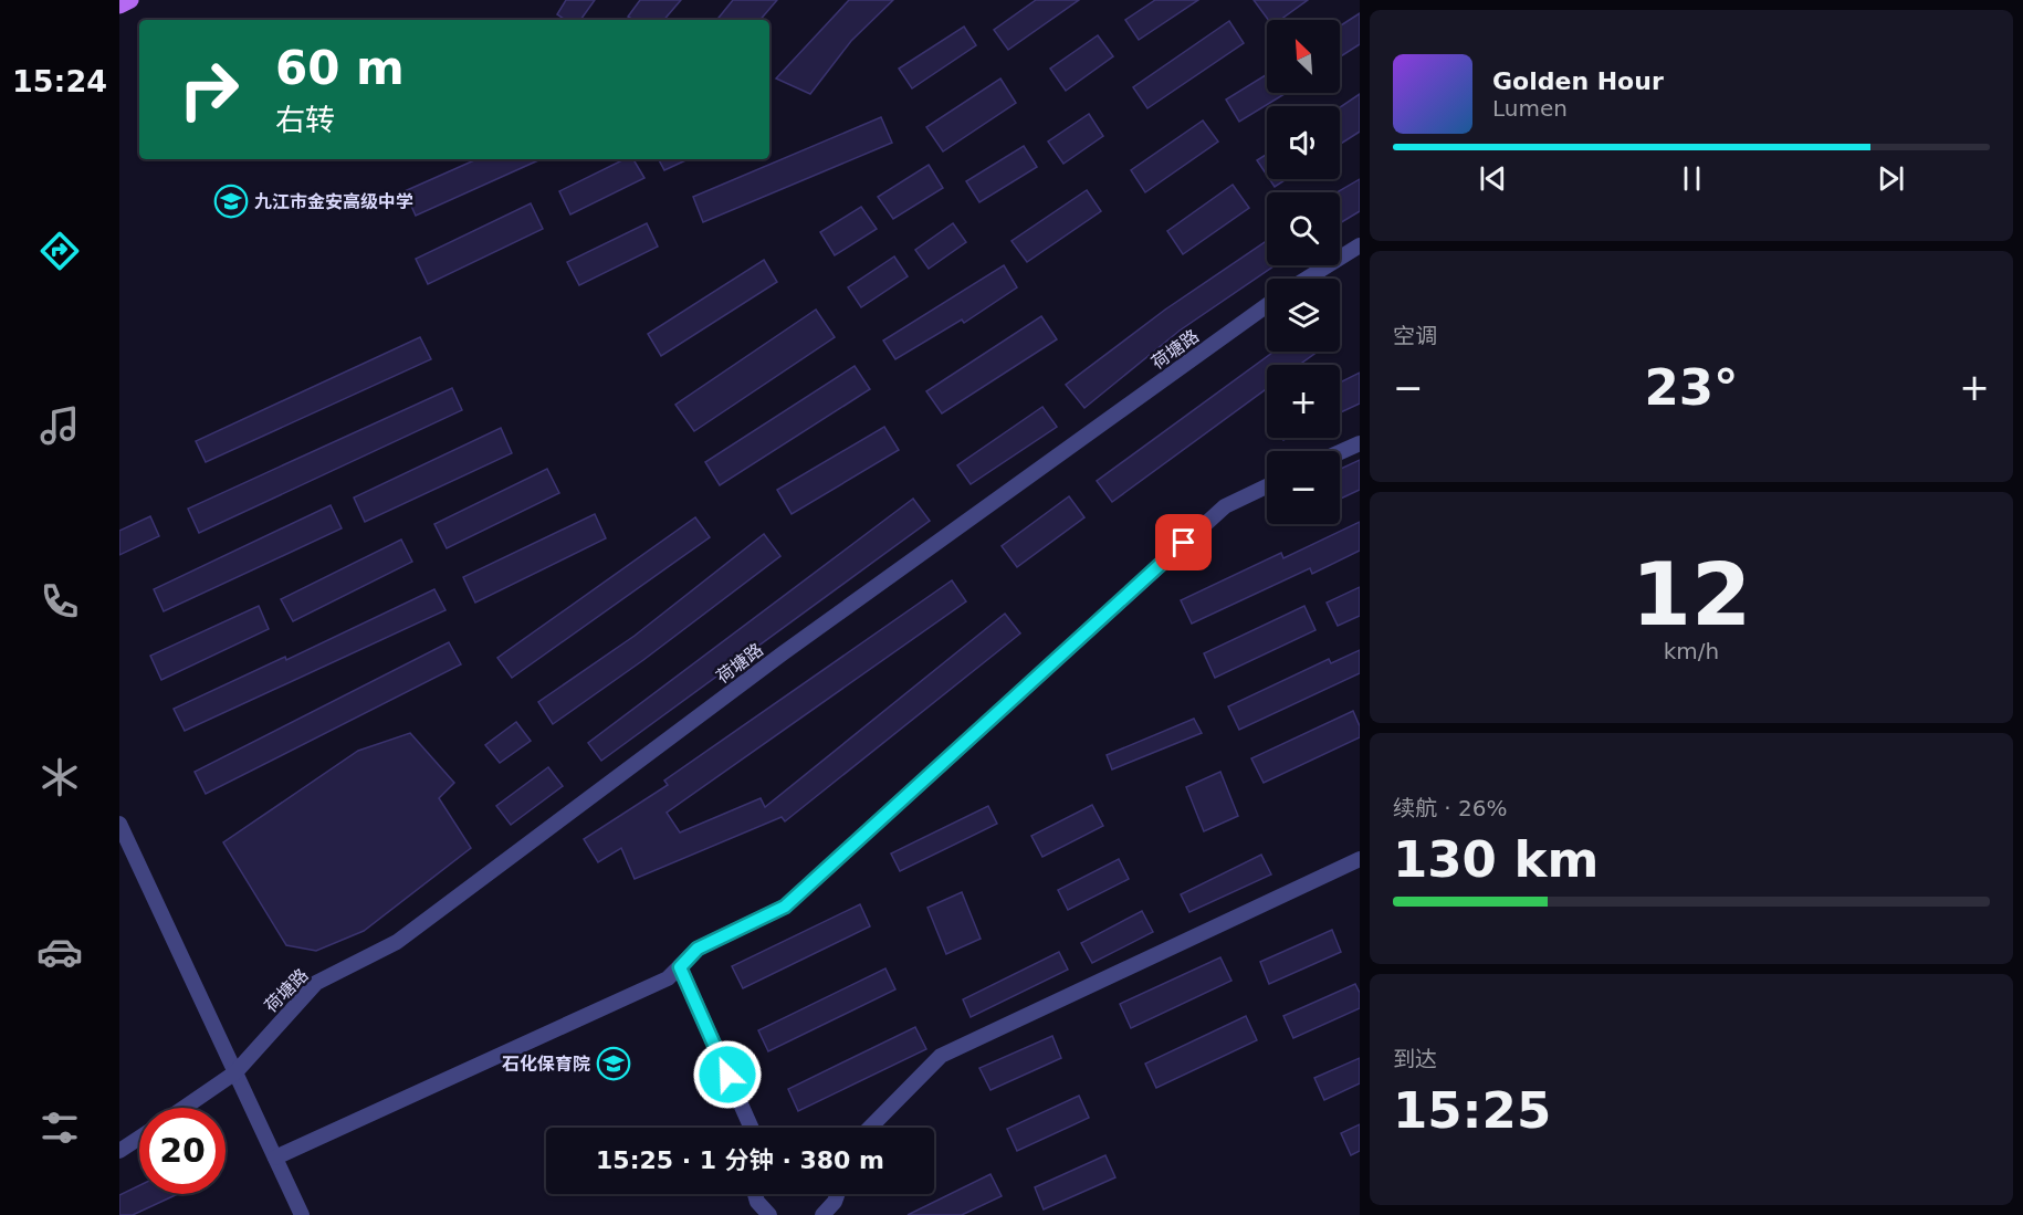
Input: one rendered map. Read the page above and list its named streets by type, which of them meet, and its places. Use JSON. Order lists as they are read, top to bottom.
{
  "streets": {
    "street": ["荷塘路"]
  },
  "places": {
    "school or university": ["九江市金安高级中学", "石化保育院"]
  },
  "north": "top left",
  "page": {
    "tabs": "15:24",
    "map_buttons": ["+", "−"],
    "turn": ["60 m", "右转"],
    "song": ["Golden Hour", "Lumen"],
    "tile": [
      "空调",
      ["12", "km/h"],
      ["续航 · 26%", "130 km"],
      ["到达", "15:25"]
    ],
    "heat": ["−", "23°", "+"],
    "limit": "20",
    "trip": "15:25 · 1 分钟 · 380 m"
  }
}
